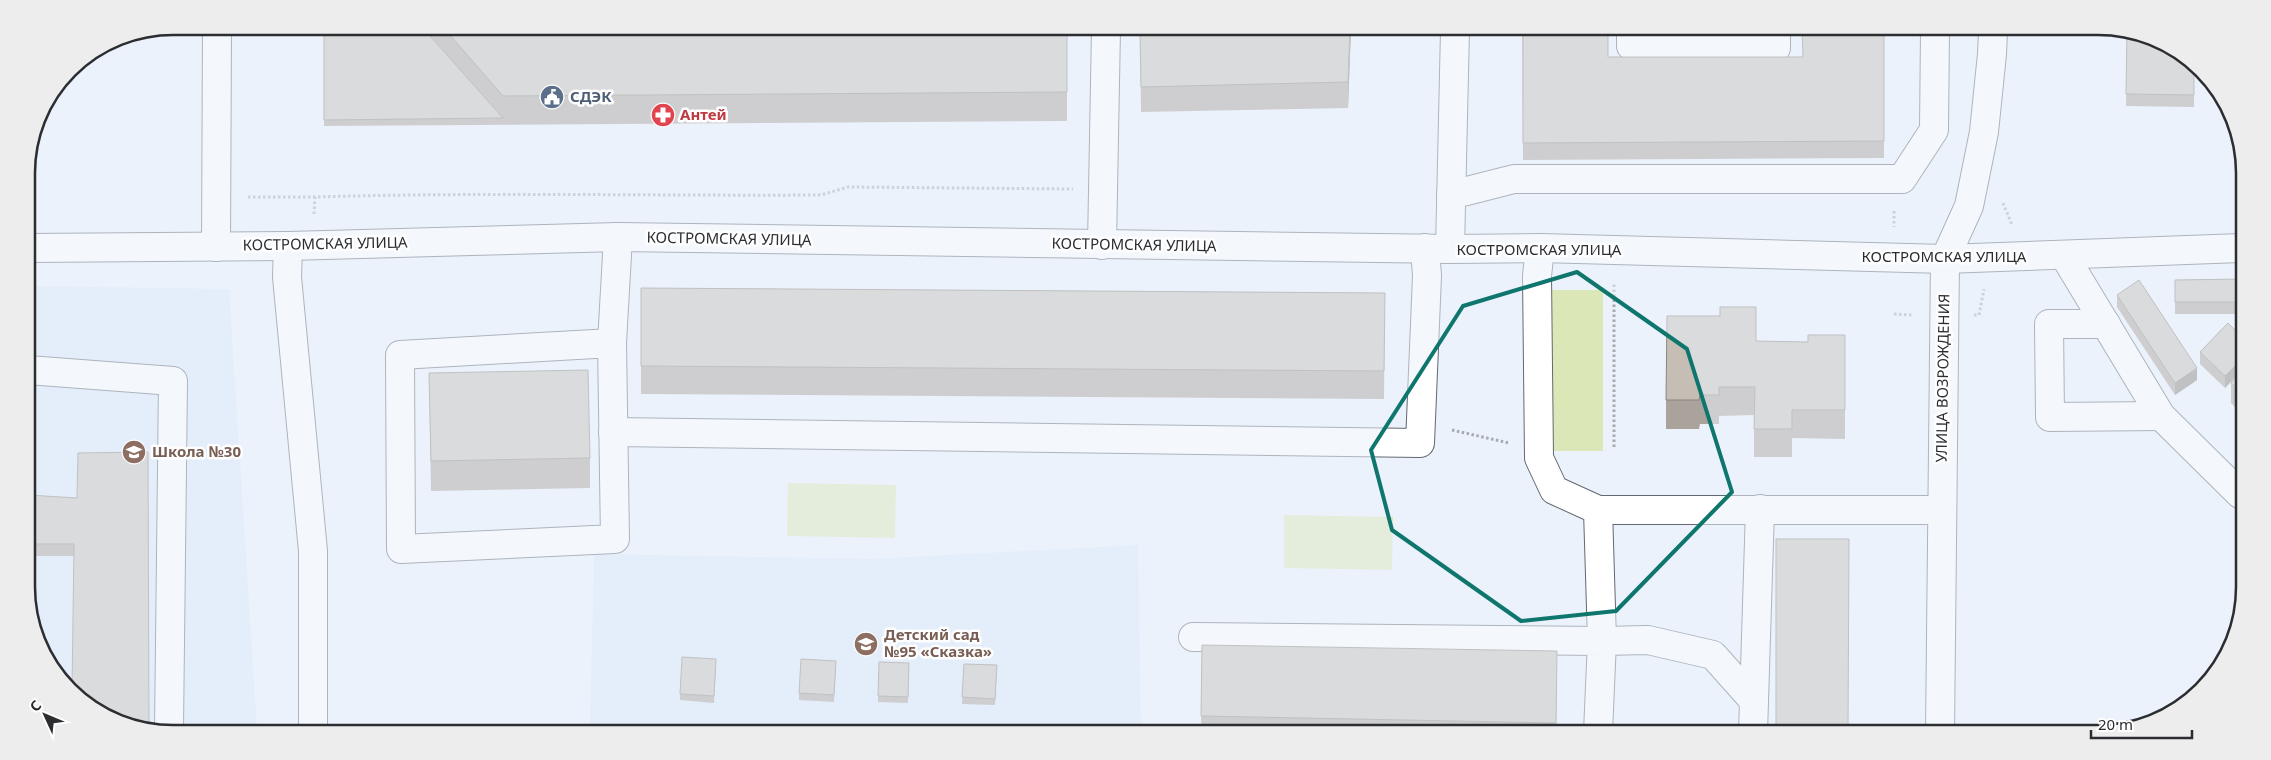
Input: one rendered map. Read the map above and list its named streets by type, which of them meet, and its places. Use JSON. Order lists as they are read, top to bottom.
{
  "streets": {
    "street": ["КОСТРОМСКАЯ УЛИЦА", "УЛИЦА ВОЗРОЖДЕНИЯ"]
  },
  "crossings": [
    ["КОСТРОМСКАЯ УЛИЦА", "УЛИЦА ВОЗРОЖДЕНИЯ"]
  ],
  "places": {
    "public building": ["СДЭК"],
    "pharmacy": ["Антей"],
    "school or university": ["Школа №30", "Детский сад №95 «Сказка»"]
  },
  "scale_bar": "20 m",
  "north": "top left"
}
